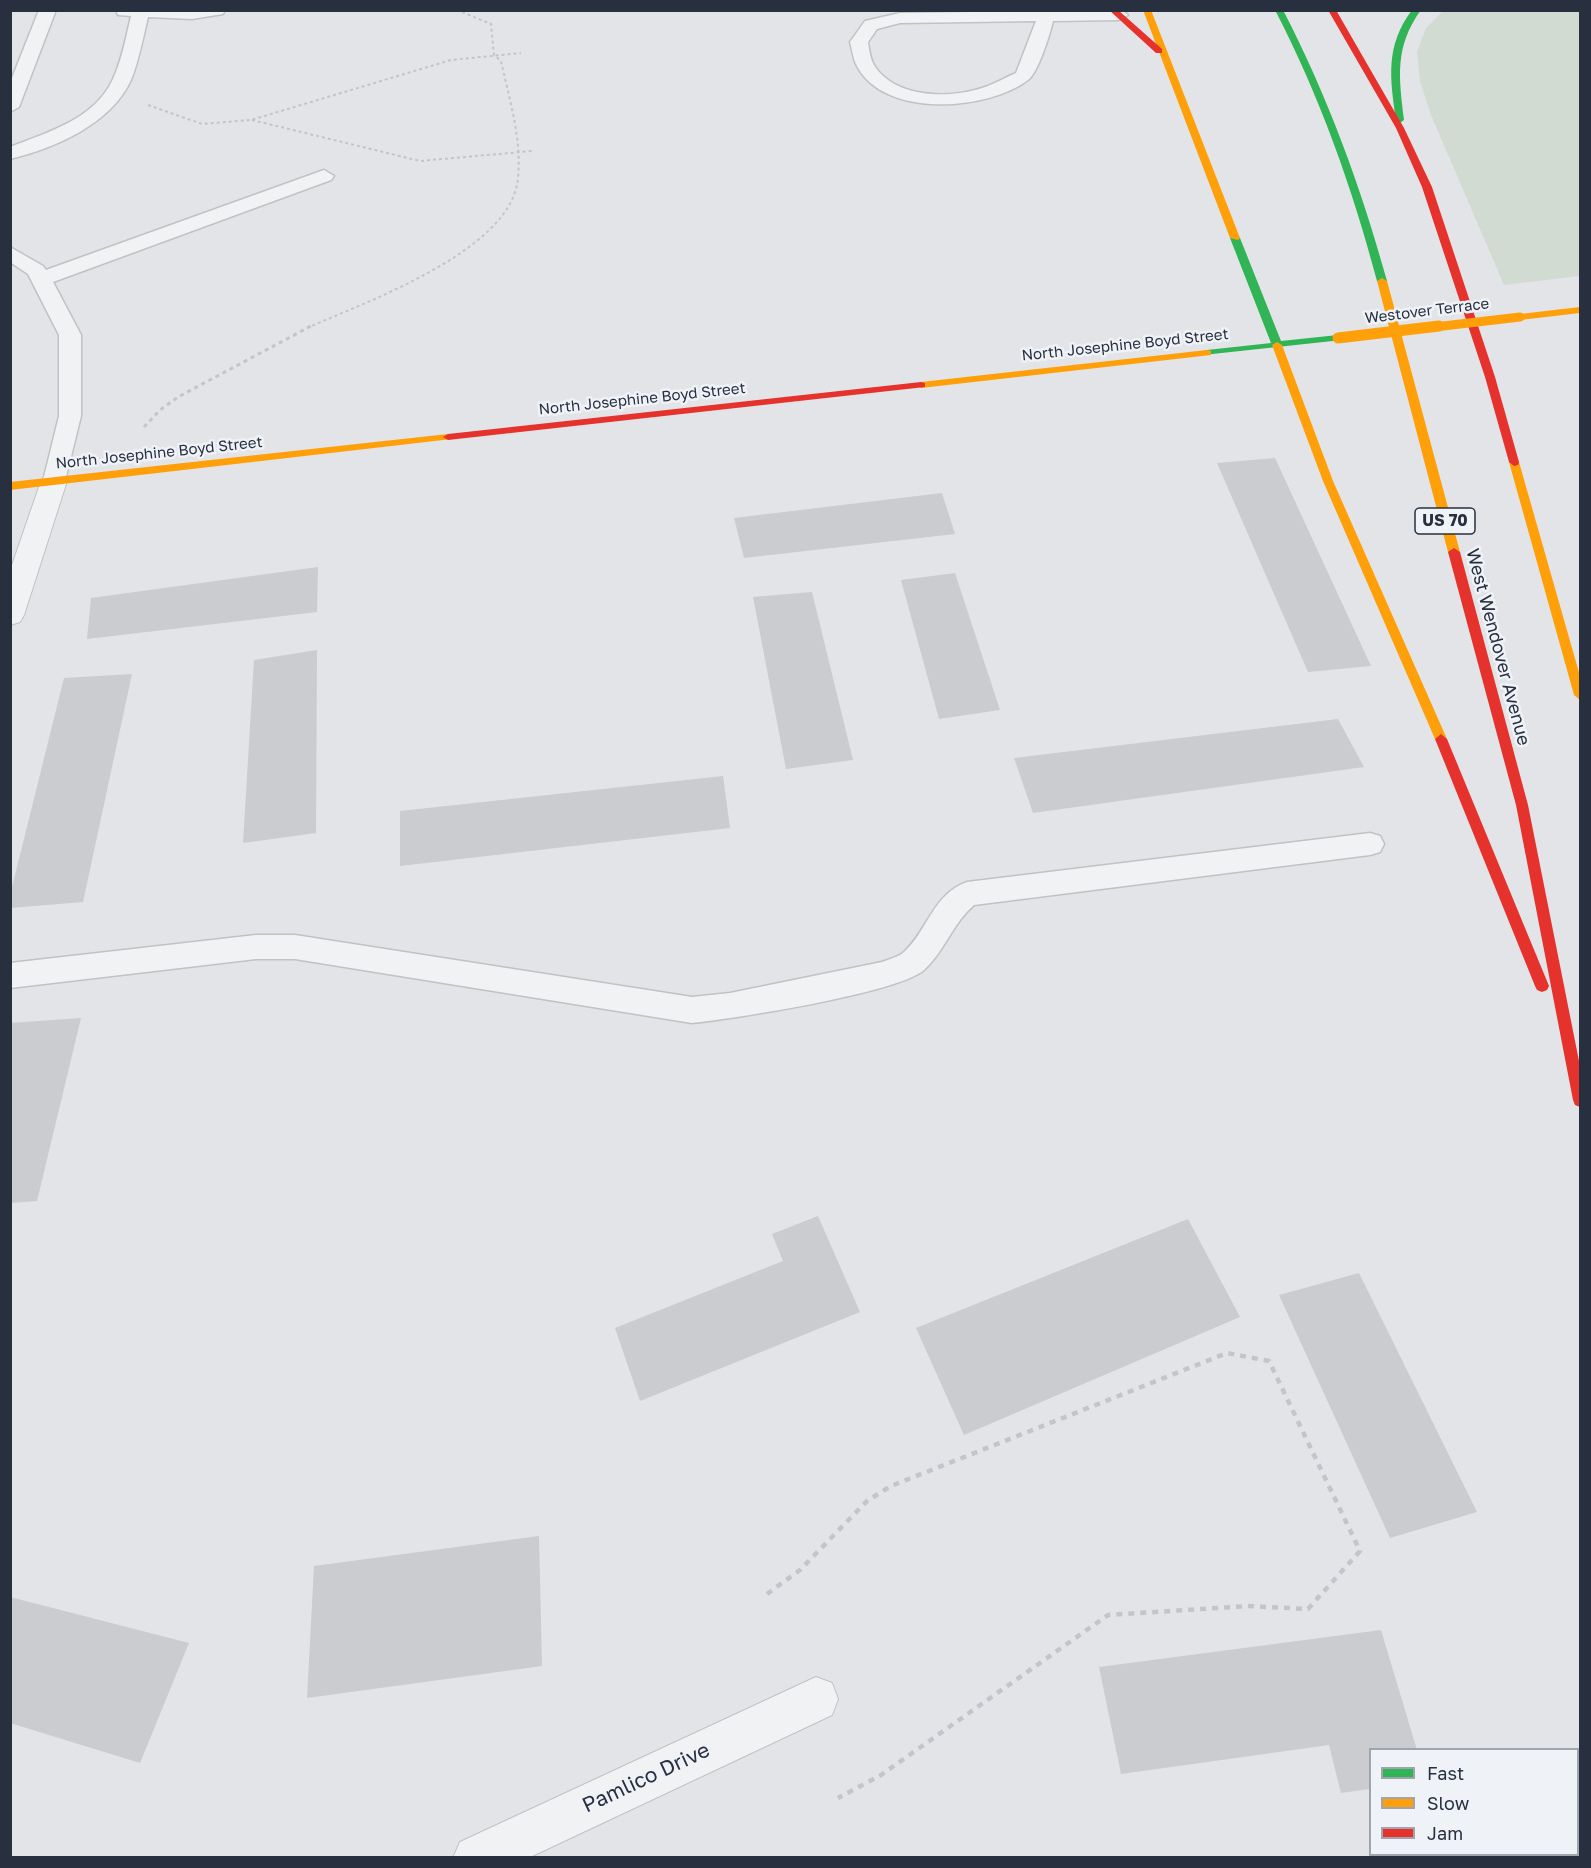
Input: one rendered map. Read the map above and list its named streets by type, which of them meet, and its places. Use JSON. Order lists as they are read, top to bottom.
{
  "streets": {
    "main road": [
      "Westover Terrace",
      "North Josephine Boyd Street",
      "US 70",
      "West Wendover Avenue"
    ],
    "street": ["Pamlico Drive"]
  },
  "crossings": [
    ["Westover Terrace", "North Josephine Boyd Street"]
  ],
  "legend": ["Fast", "Slow", "Jam"]
}
